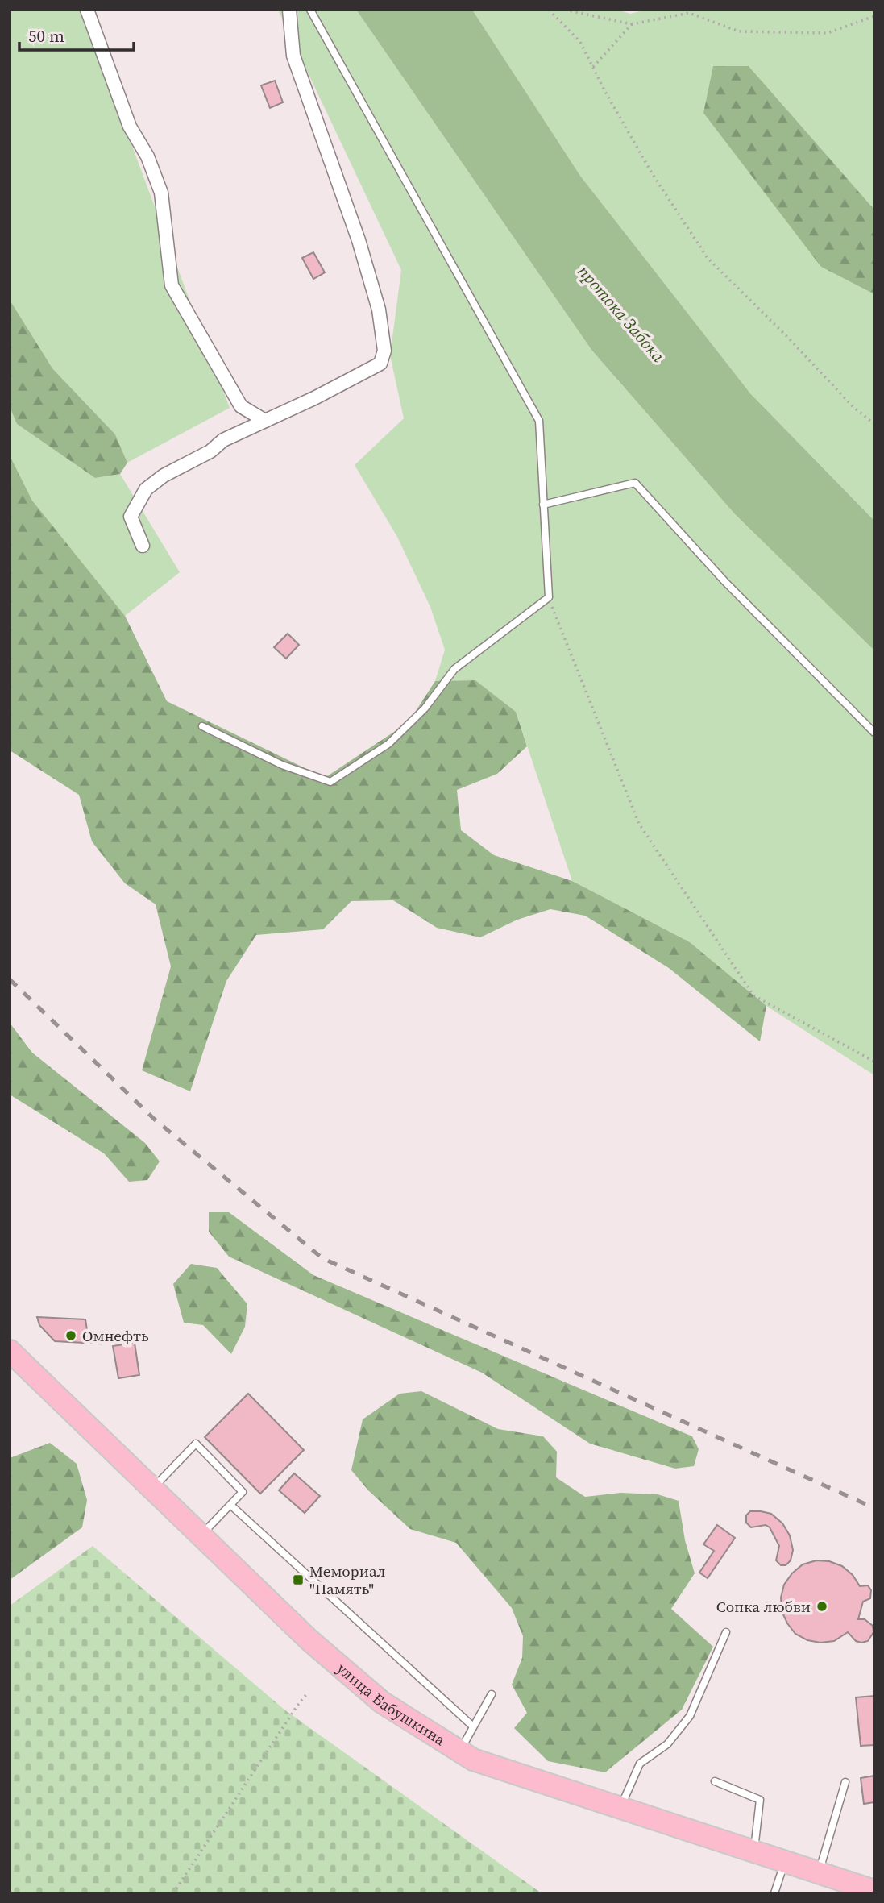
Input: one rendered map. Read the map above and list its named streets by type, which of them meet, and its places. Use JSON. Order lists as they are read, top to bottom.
{
  "streets": {
    "main road": ["улица Бабушкина"]
  },
  "water": ["протока Забока"],
  "places": {
    "other": ["Омнефть", "Сопка любви"],
    "transit": ["Мемориал \"Память\""]
  },
  "scale_bar": "50 m"
}
